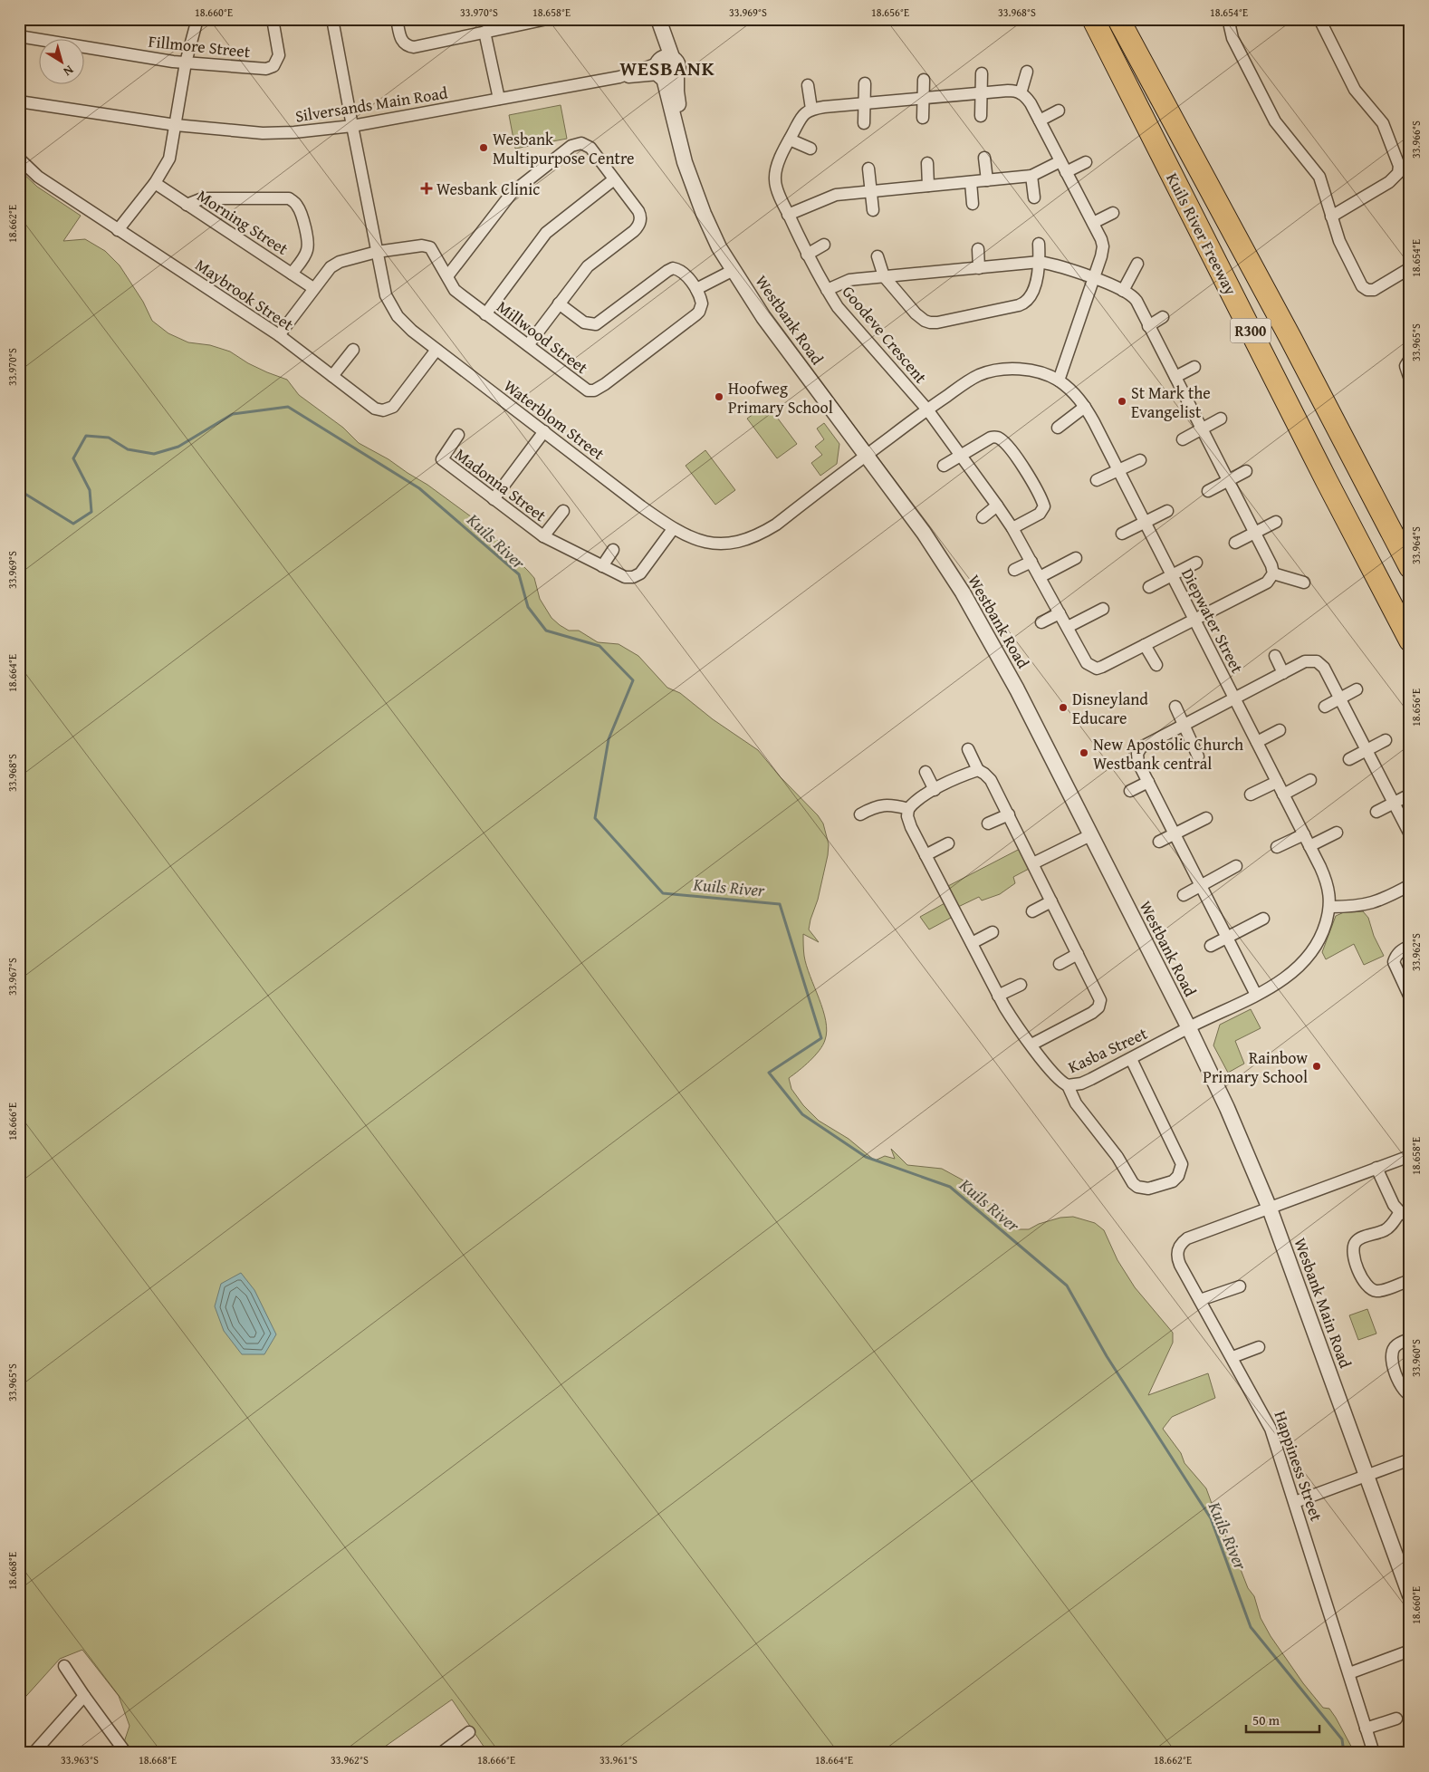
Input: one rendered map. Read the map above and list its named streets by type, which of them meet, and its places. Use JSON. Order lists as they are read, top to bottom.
{
  "streets": {
    "highway": ["Kuils River Freeway", "R300"],
    "street": [
      "Fillmore Street",
      "Silversands Main Road",
      "Morning Street",
      "Maybrook Street",
      "Westbank Road",
      "Goodeve Crescent",
      "Millwood Street",
      "Waterblom Street",
      "Madonna Street",
      "Diepwater Street",
      "Kasba Street",
      "Wesbank Main Road",
      "Happiness Street"
    ]
  },
  "crossings": [
    ["Silversands Main Road", "Westbank Road"],
    ["Silversands Main Road", "Waterblom Street"],
    ["Morning Street", "Millwood Street"],
    ["Maybrook Street", "Millwood Street"],
    ["Maybrook Street", "Waterblom Street"],
    ["Westbank Road", "Waterblom Street"],
    ["Westbank Road", "Diepwater Street"],
    ["Westbank Road", "Kasba Street"],
    ["Westbank Road", "Wesbank Main Road"],
    ["Goodeve Crescent", "Diepwater Street"],
    ["Millwood Street", "Waterblom Street"],
    ["Waterblom Street", "Madonna Street"],
    ["Waterblom Street", "Diepwater Street"],
    ["Diepwater Street", "Kasba Street"],
    ["Diepwater Street", "Wesbank Main Road"],
    ["Kasba Street", "Wesbank Main Road"],
    ["Wesbank Main Road", "Happiness Street"]
  ],
  "districts": ["WESBANK"],
  "water": ["Kuils River"],
  "places": {
    "other": [
      "Wesbank Multipurpose Centre",
      "Hoofweg Primary School",
      "St Mark the Evangelist",
      "Disneyland Educare",
      "New Apostolic Church Westbank central",
      "Rainbow Primary School"
    ],
    "health": ["Wesbank Clinic"]
  },
  "scale_bar": "50 m",
  "north": "bottom right",
  "coordinates": [
    "18.660°E",
    "33.970°S",
    "18.658°E",
    "33.969°S",
    "18.656°E",
    "33.968°S",
    "18.654°E",
    "33.966°S",
    "18.662°E",
    "33.965°S",
    "33.964°S",
    "18.664°E",
    "33.962°S",
    "33.967°S",
    "18.666°E",
    "33.960°S",
    "18.668°E",
    "33.963°S",
    "33.961°S"
  ]
}
